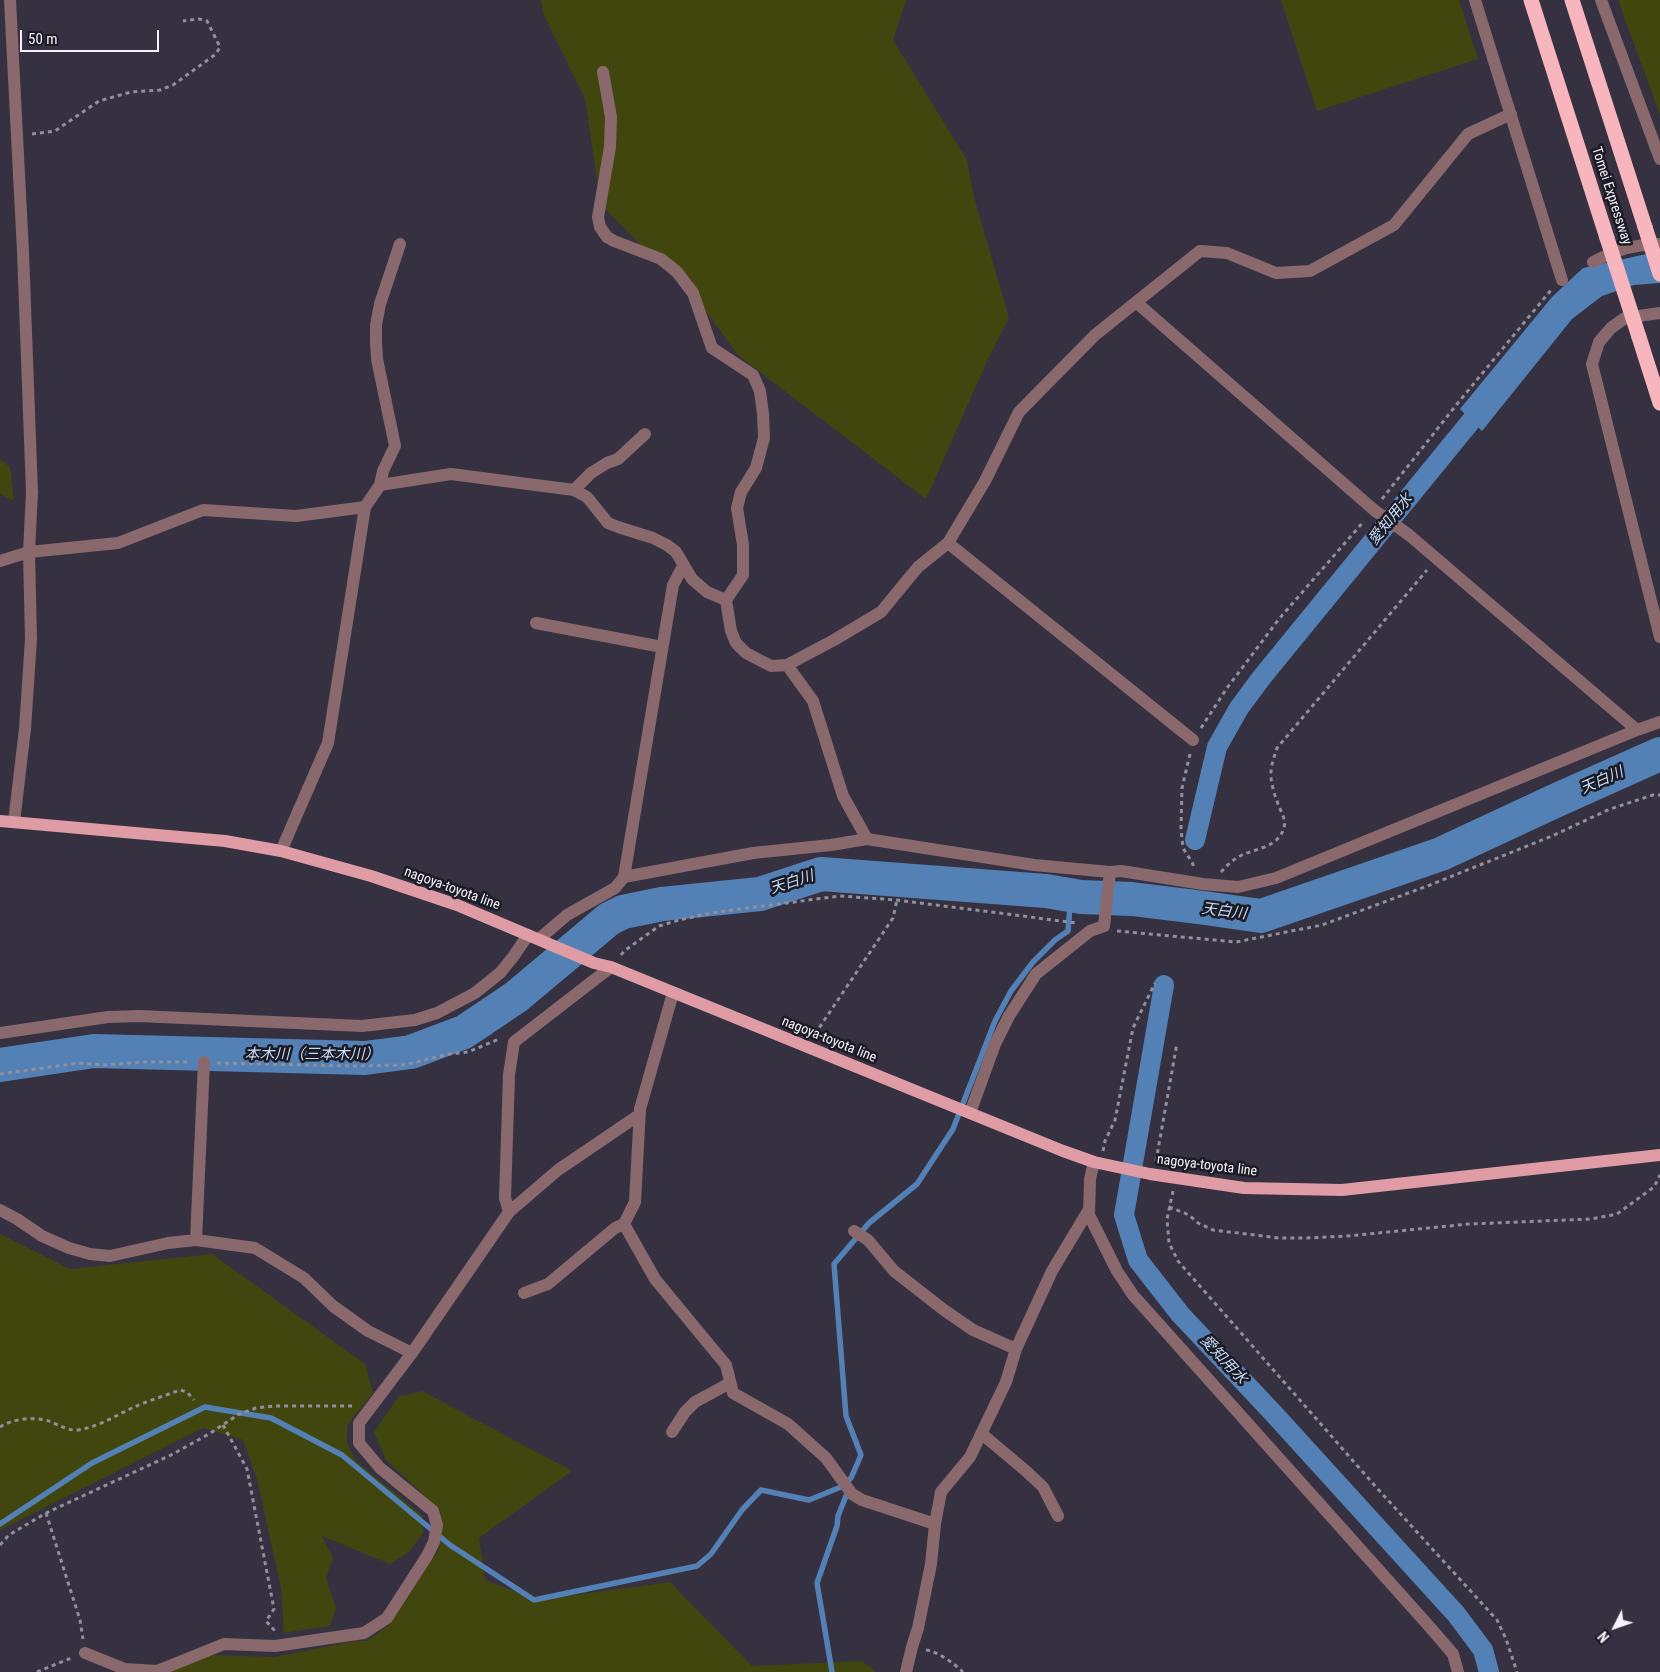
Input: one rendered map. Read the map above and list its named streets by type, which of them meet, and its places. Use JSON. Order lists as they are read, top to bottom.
{
  "streets": {
    "highway": ["Tomei Expressway"],
    "main road": ["nagoya-toyota line"]
  },
  "water": ["愛知用水", "天白川", "本木川（三本木川）"],
  "scale_bar": "50 m",
  "north": "bottom left"
}
